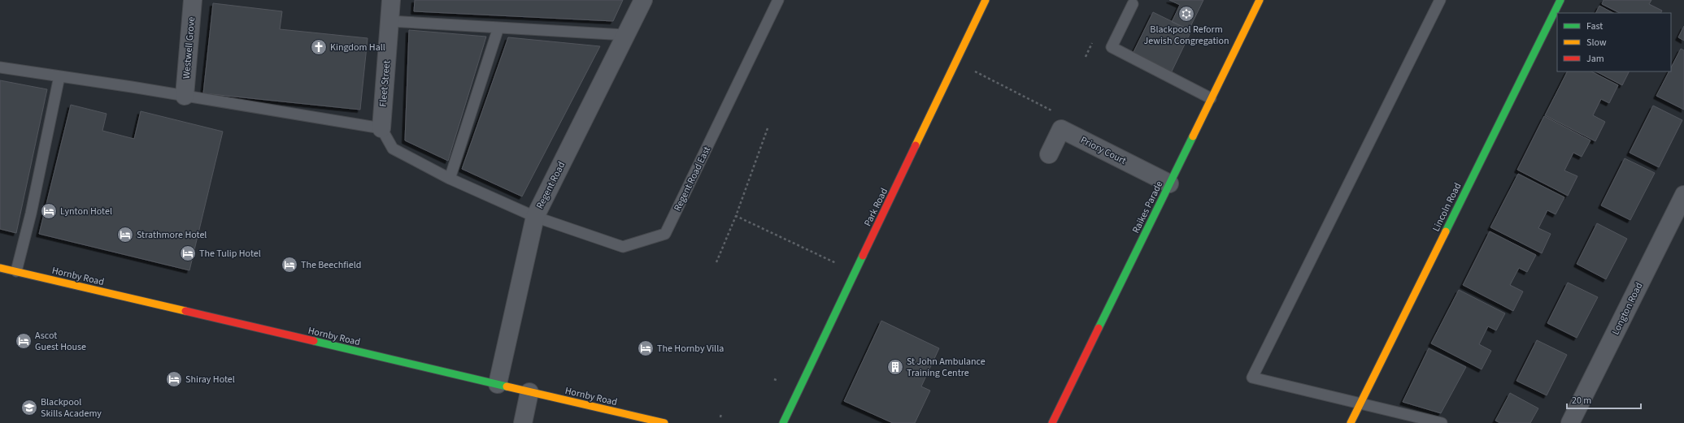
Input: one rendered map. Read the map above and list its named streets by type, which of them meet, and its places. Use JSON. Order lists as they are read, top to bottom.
{
  "streets": {
    "main road": [
      "Park Road",
      "Raikes Parade",
      "Lincoln Road",
      "Hornby Road"
    ],
    "street": [
      "Westwell Grove",
      "Fleet Street",
      "Priory Court",
      "Regent Road",
      "Longton Road"
    ],
    "lane": ["Regent Road East"]
  },
  "crossings": [
    ["Fleet Street", "Regent Road East"],
    ["Priory Court", "Raikes Parade"],
    ["Regent Road East", "Regent Road"],
    ["Regent Road", "Hornby Road"]
  ],
  "places": {
    "synagogue": ["Blackpool Reform Jewish Congregation"],
    "church": ["Kingdom Hall"],
    "hotel": [
      "Lynton Hotel",
      "Strathmore Hotel",
      "The Tulip Hotel",
      "The Beechfield",
      "Ascot Guest House",
      "The Hornby Villa",
      "Shiray Hotel"
    ],
    "building": ["St John Ambulance Training Centre"],
    "school or university": ["Blackpool Skills Academy"]
  },
  "legend": ["Fast", "Slow", "Jam"],
  "scale_bar": "20 m"
}
